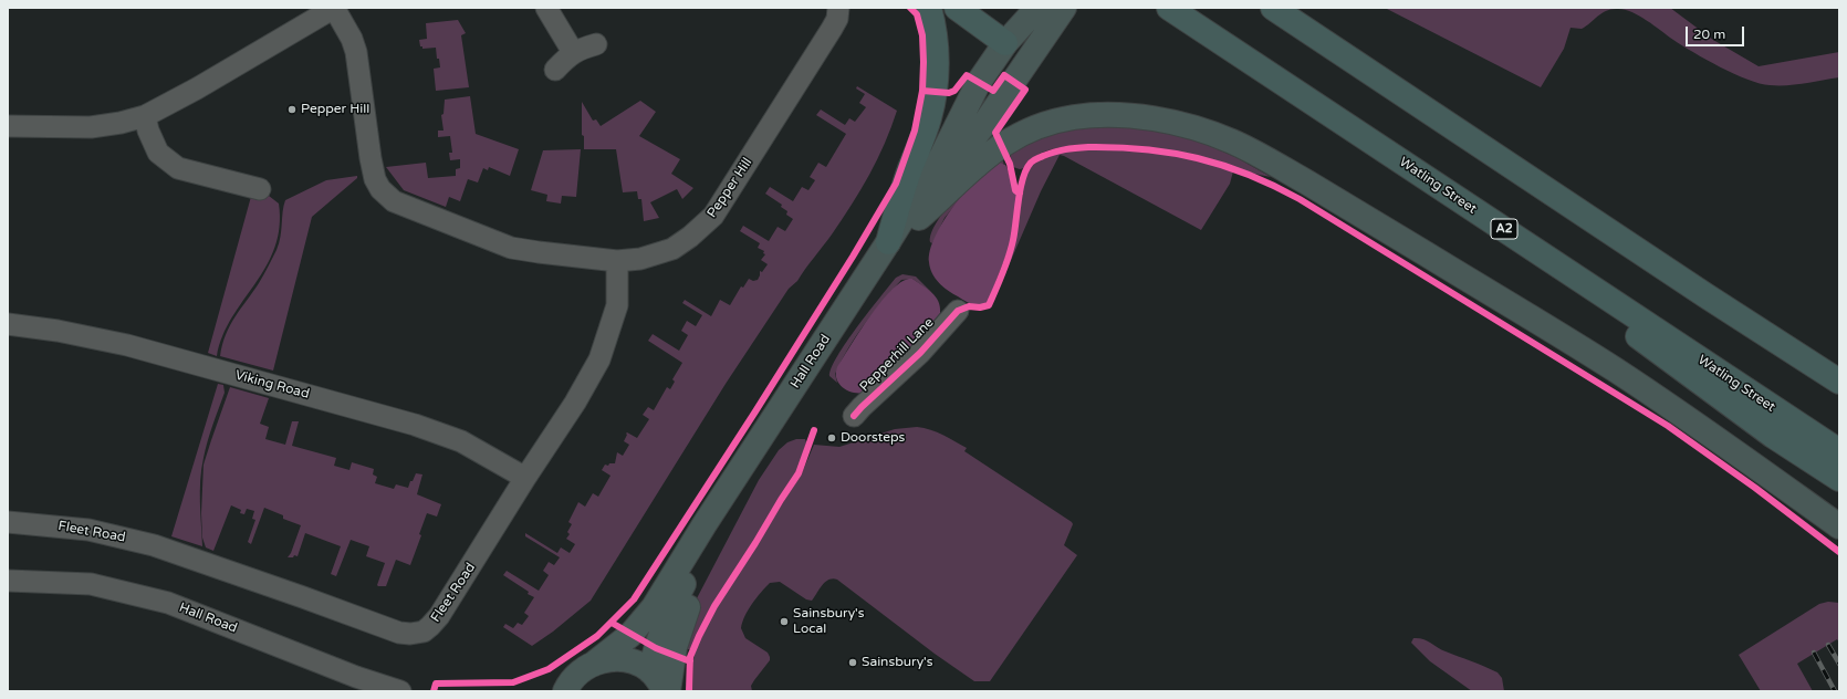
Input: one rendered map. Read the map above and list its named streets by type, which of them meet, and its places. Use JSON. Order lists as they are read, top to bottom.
{
  "streets": {
    "highway": ["Watling Street", "A2"],
    "main road": ["Hall Road"],
    "street": [
      "Pepper Hill",
      "Pepperhill Lane",
      "Viking Road",
      "Fleet Road"
    ]
  },
  "crossings": [
    ["Pepper Hill", "Fleet Road"],
    ["Viking Road", "Fleet Road"]
  ],
  "places": [
    "Pepper Hill",
    "Doorsteps",
    "Sainsbury's Local",
    "Sainsbury's"
  ],
  "scale_bar": "20 m"
}
